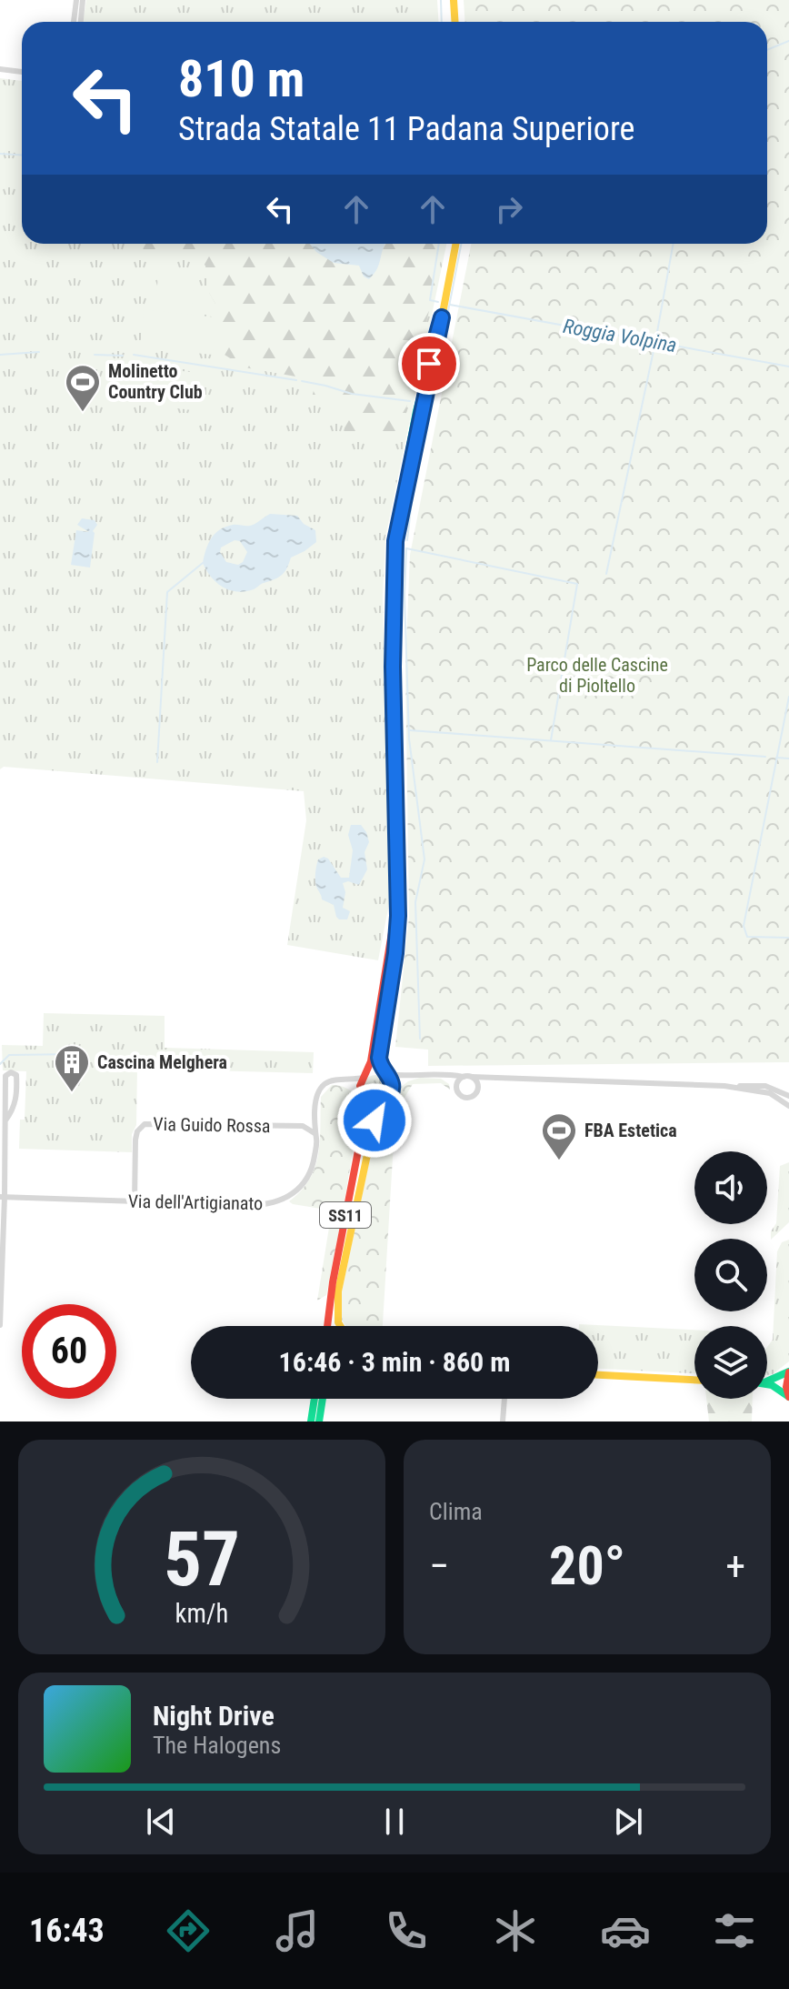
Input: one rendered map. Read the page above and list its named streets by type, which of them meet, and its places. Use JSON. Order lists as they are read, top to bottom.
{
  "streets": {
    "main road": ["SS11"],
    "street": ["Via Guido Rossa", "Via dell'Artigianato"]
  },
  "crossings": [
    ["Via Guido Rossa", "Via dell'Artigianato"]
  ],
  "water": ["Roggia Volpina"],
  "parks": ["Parco delle Cascine di Pioltello"],
  "places": {
    "sports": ["Molinetto Country Club", "FBA Estetica"],
    "building": ["Cascina Melghera"]
  },
  "page": {
    "turn": ["810 m", "Strada Statale 11 Padana Superiore"],
    "limit": "60",
    "trip": "16:46 · 3 min · 860 m",
    "tile": "Clima",
    "heat": ["−", "20°", "+"],
    "song": ["Night Drive", "The Halogens"],
    "tabs": "16:43",
    "gauge": ["57", "km/h"]
  }
}
